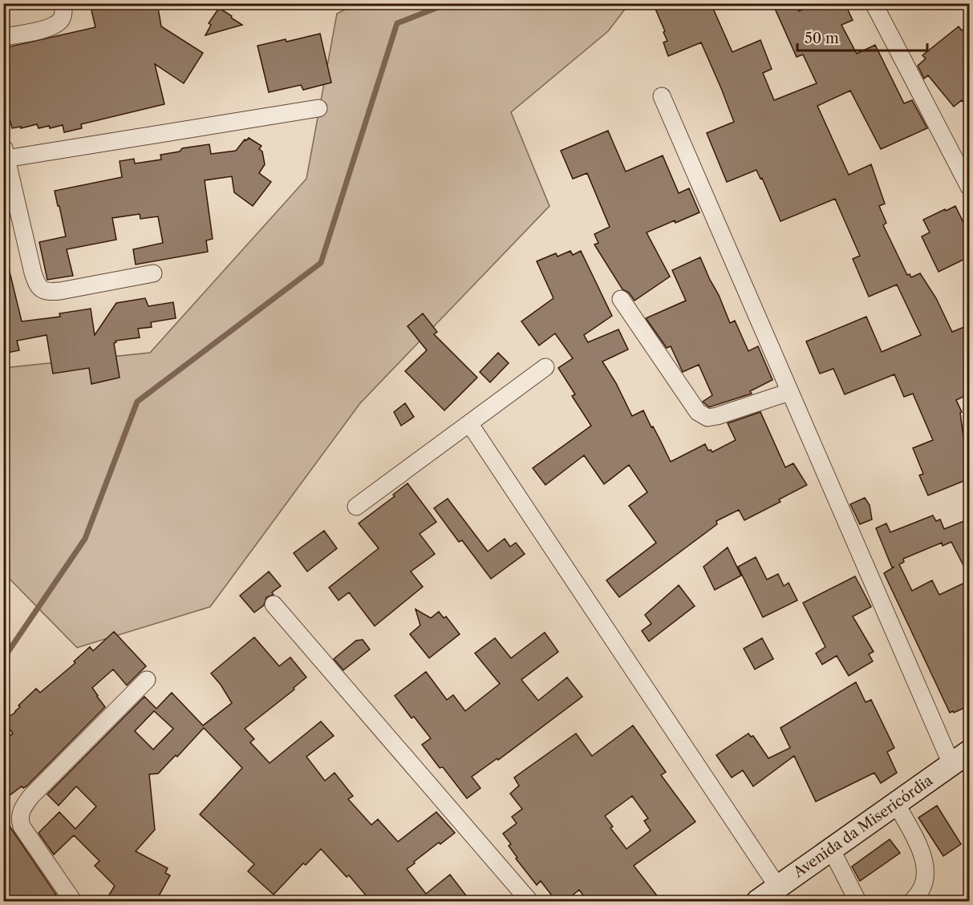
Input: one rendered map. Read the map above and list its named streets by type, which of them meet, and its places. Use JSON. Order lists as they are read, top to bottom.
{
  "streets": {
    "street": ["Avenida da Misericórdia"]
  },
  "scale_bar": "50 m"
}
